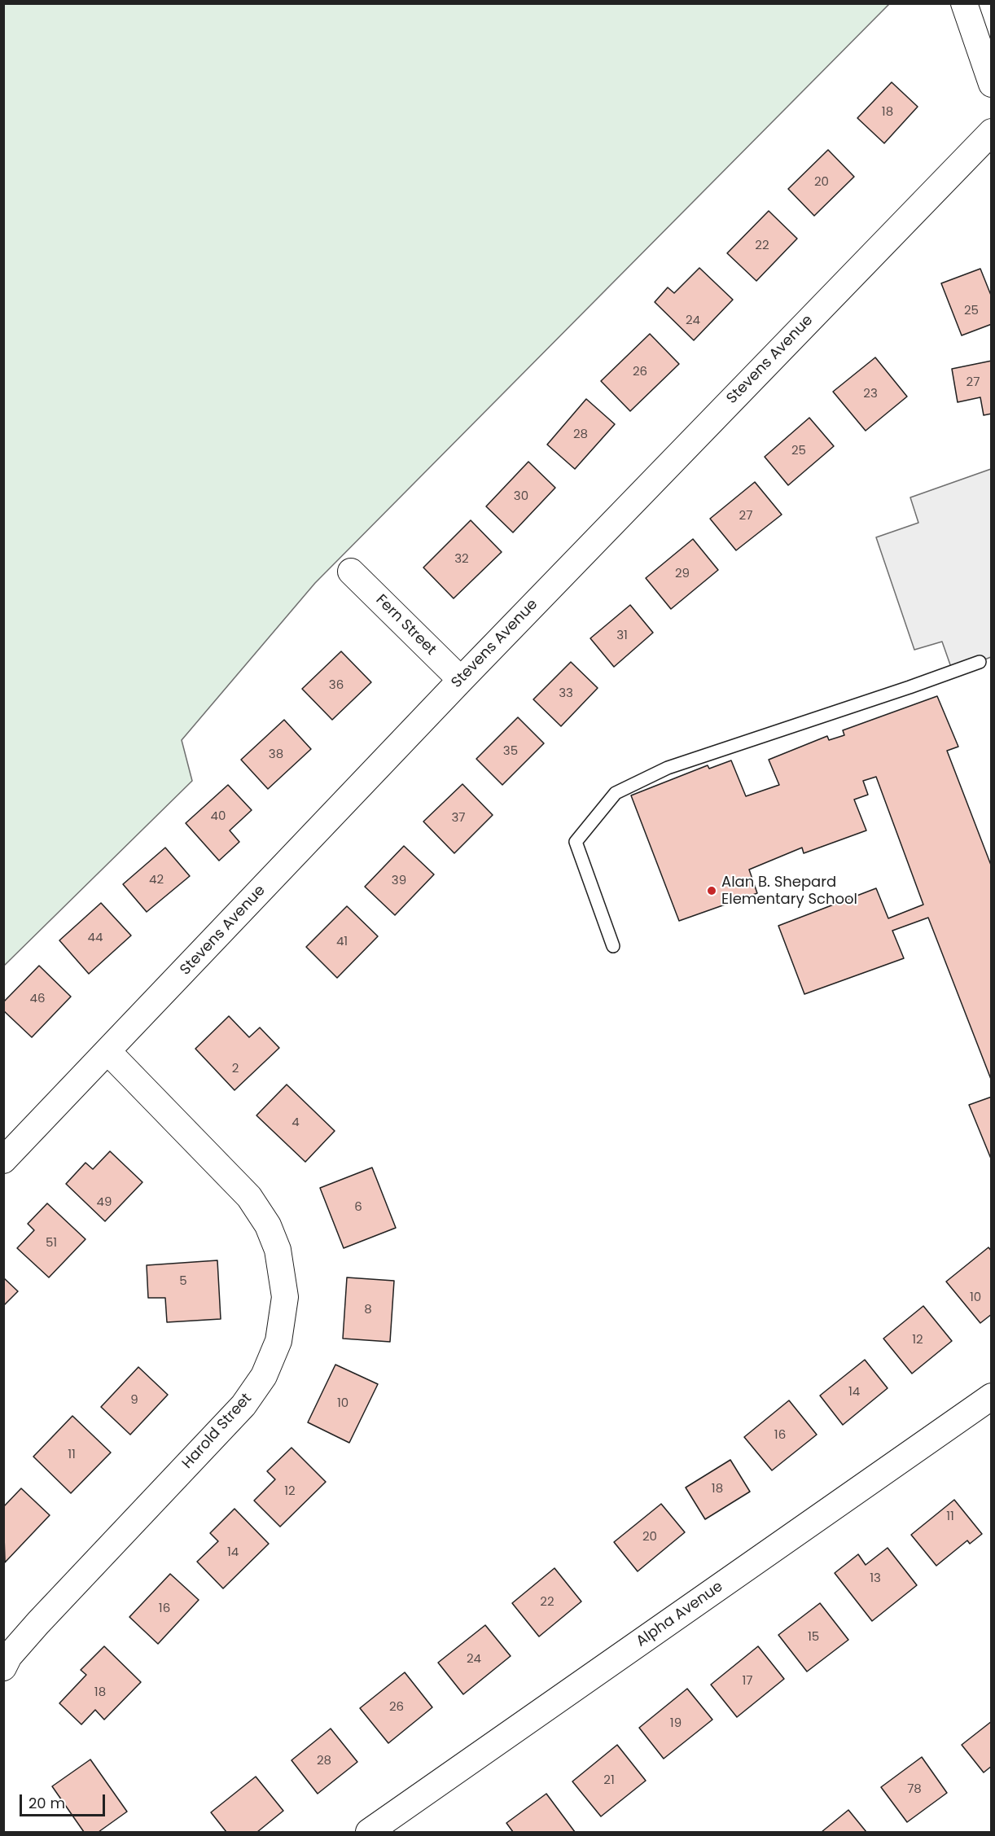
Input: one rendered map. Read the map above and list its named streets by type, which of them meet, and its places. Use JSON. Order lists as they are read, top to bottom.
{
  "streets": {
    "street": [
      "Stevens Avenue",
      "Fern Street",
      "Harold Street",
      "Alpha Avenue"
    ]
  },
  "crossings": [
    ["Stevens Avenue", "Fern Street"],
    ["Stevens Avenue", "Harold Street"]
  ],
  "places": ["Alan B. Shepard Elementary School"],
  "house_numbers": [
    "18",
    "20",
    "22",
    "25",
    "24",
    "26",
    "27",
    "23",
    "28",
    "25",
    "30",
    "27",
    "32",
    "29",
    "31",
    "36",
    "33",
    "35",
    "38",
    "40",
    "37",
    "42",
    "39",
    "44",
    "41",
    "46",
    "2",
    "4",
    "49",
    "6",
    "51",
    "5",
    "10",
    "8",
    "12",
    "14",
    "9",
    "10",
    "16",
    "11",
    "18",
    "12",
    "11",
    "20",
    "14",
    "13",
    "22",
    "16",
    "15",
    "24",
    "17",
    "18",
    "26",
    "19",
    "28",
    "21",
    "78"
  ],
  "scale_bar": "20 m"
}
